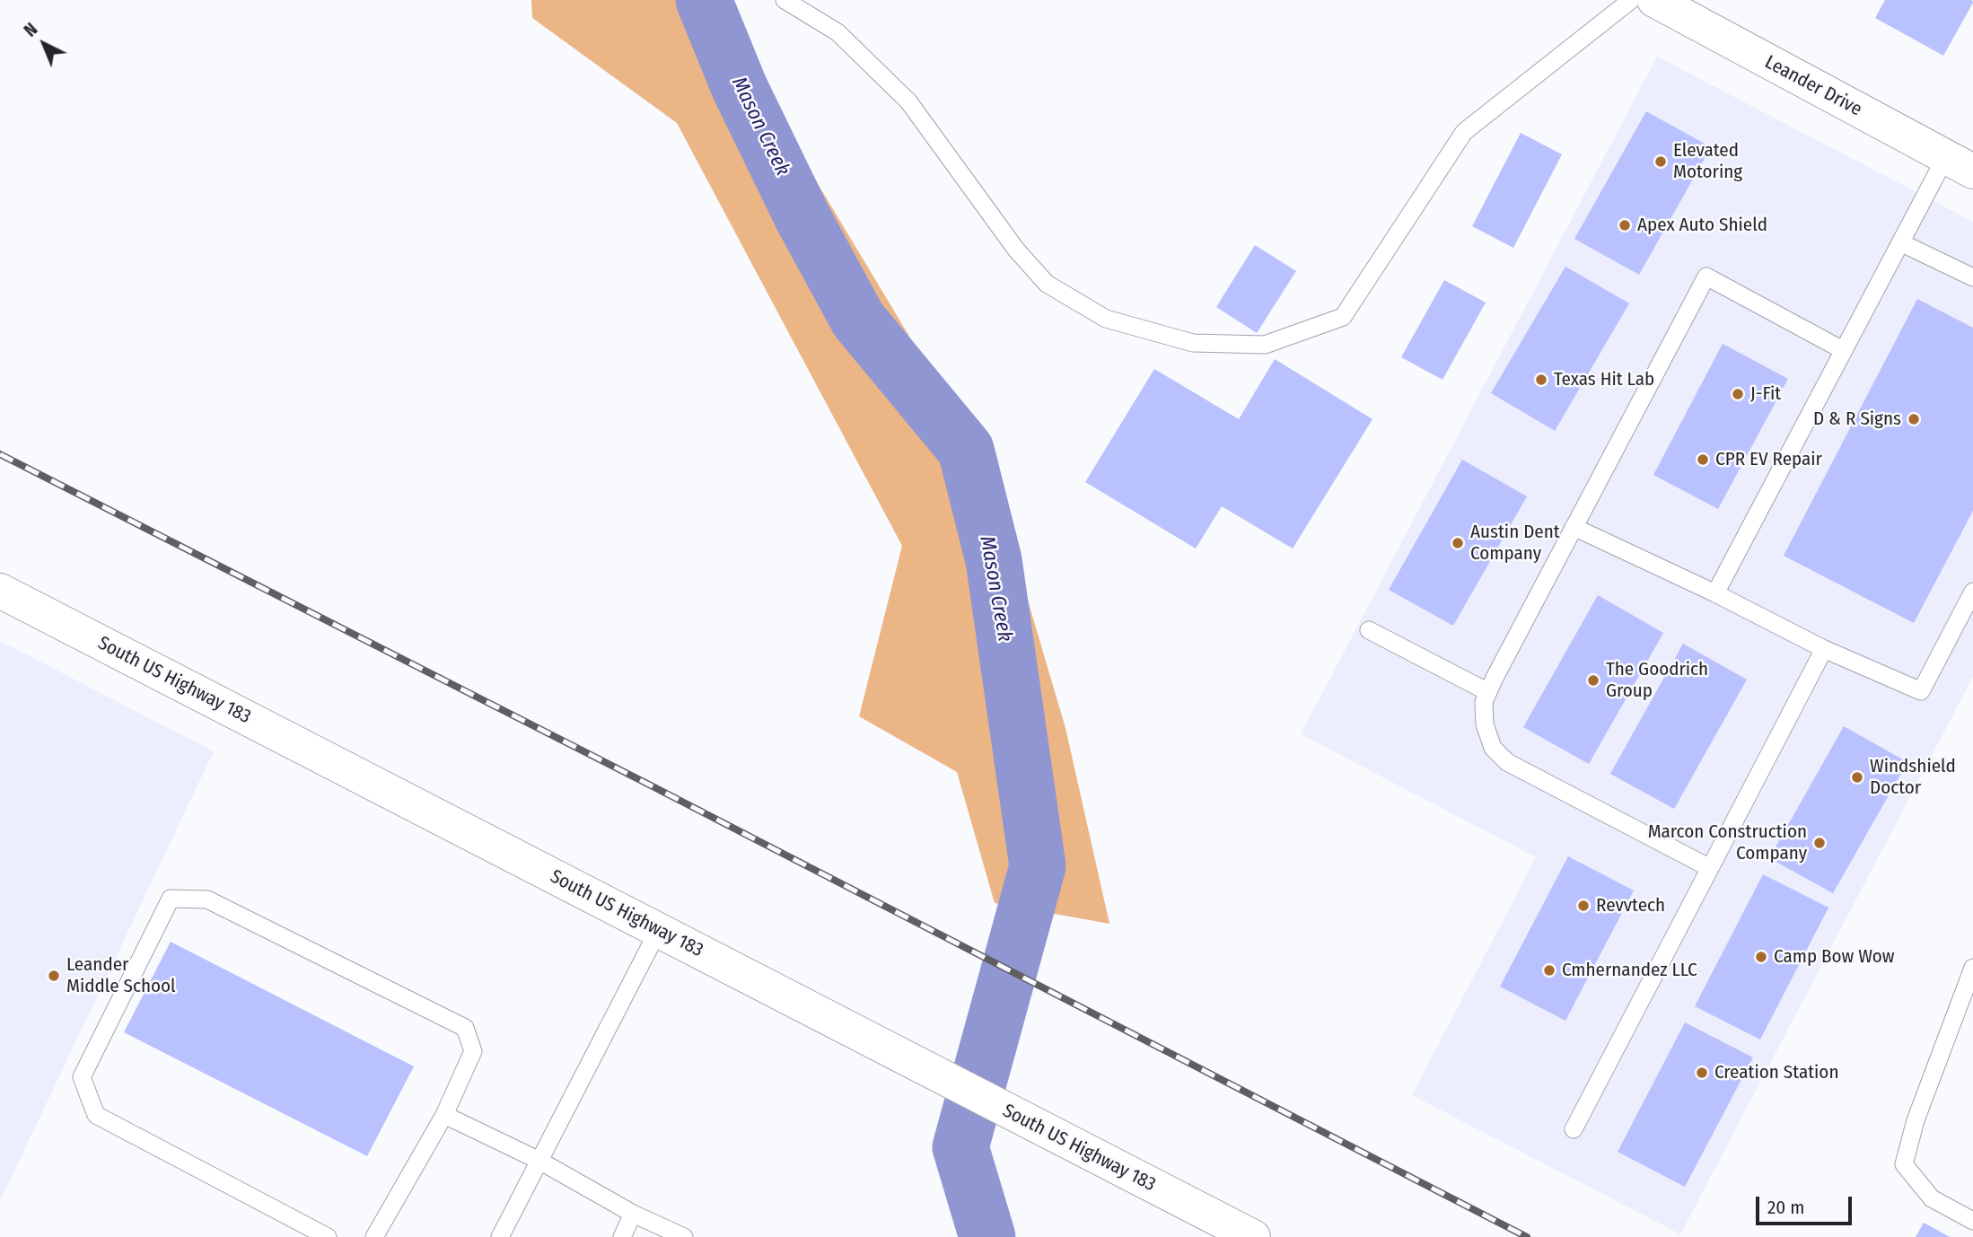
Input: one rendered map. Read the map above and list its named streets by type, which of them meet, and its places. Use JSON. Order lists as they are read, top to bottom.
{
  "streets": {
    "main road": ["Leander Drive", "South US Highway 183"]
  },
  "water": ["Mason Creek"],
  "places": [
    "Elevated Motoring",
    "Apex Auto Shield",
    "Texas Hit Lab",
    "J-Fit",
    "D & R Signs",
    "CPR EV Repair",
    "Austin Dent Company",
    "The Goodrich Group",
    "Windshield Doctor",
    "Marcon Construction Company",
    "Revvtech",
    "Camp Bow Wow",
    "Cmhernandez LLC",
    "Leander Middle School",
    "Creation Station"
  ],
  "scale_bar": "20 m",
  "north": "top left"
}
